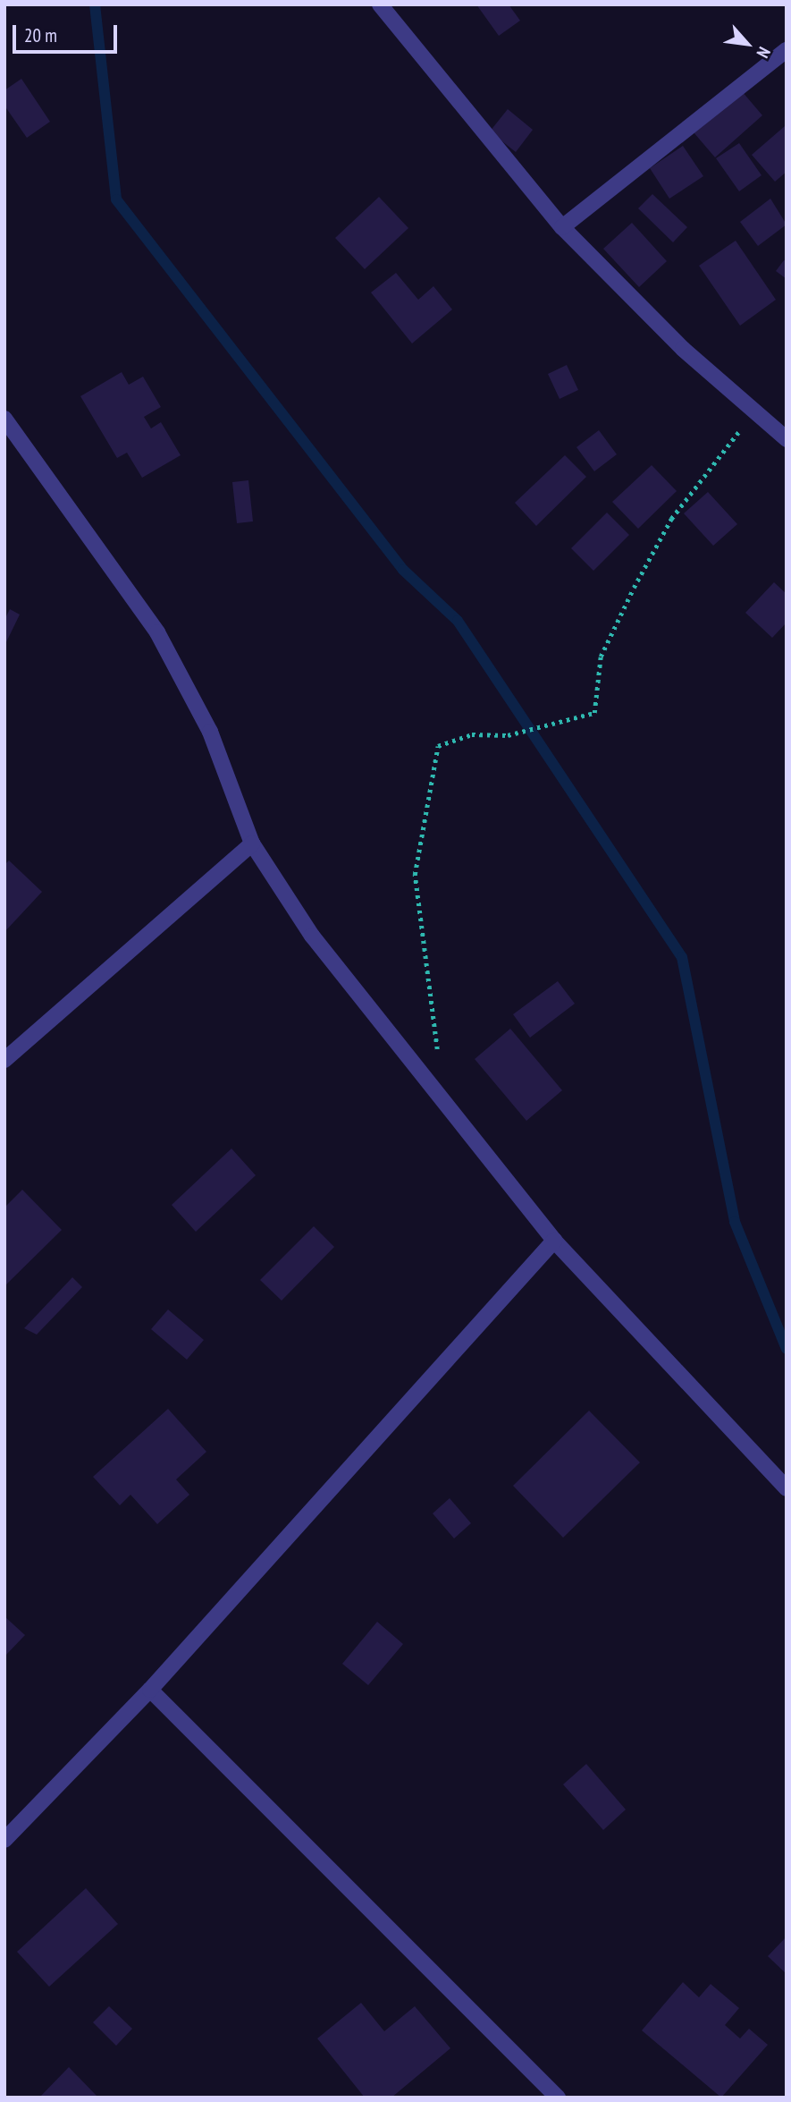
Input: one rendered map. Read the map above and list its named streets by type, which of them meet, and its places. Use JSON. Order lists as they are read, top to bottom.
{
  "scale_bar": "20 m",
  "north": "bottom right"
}
